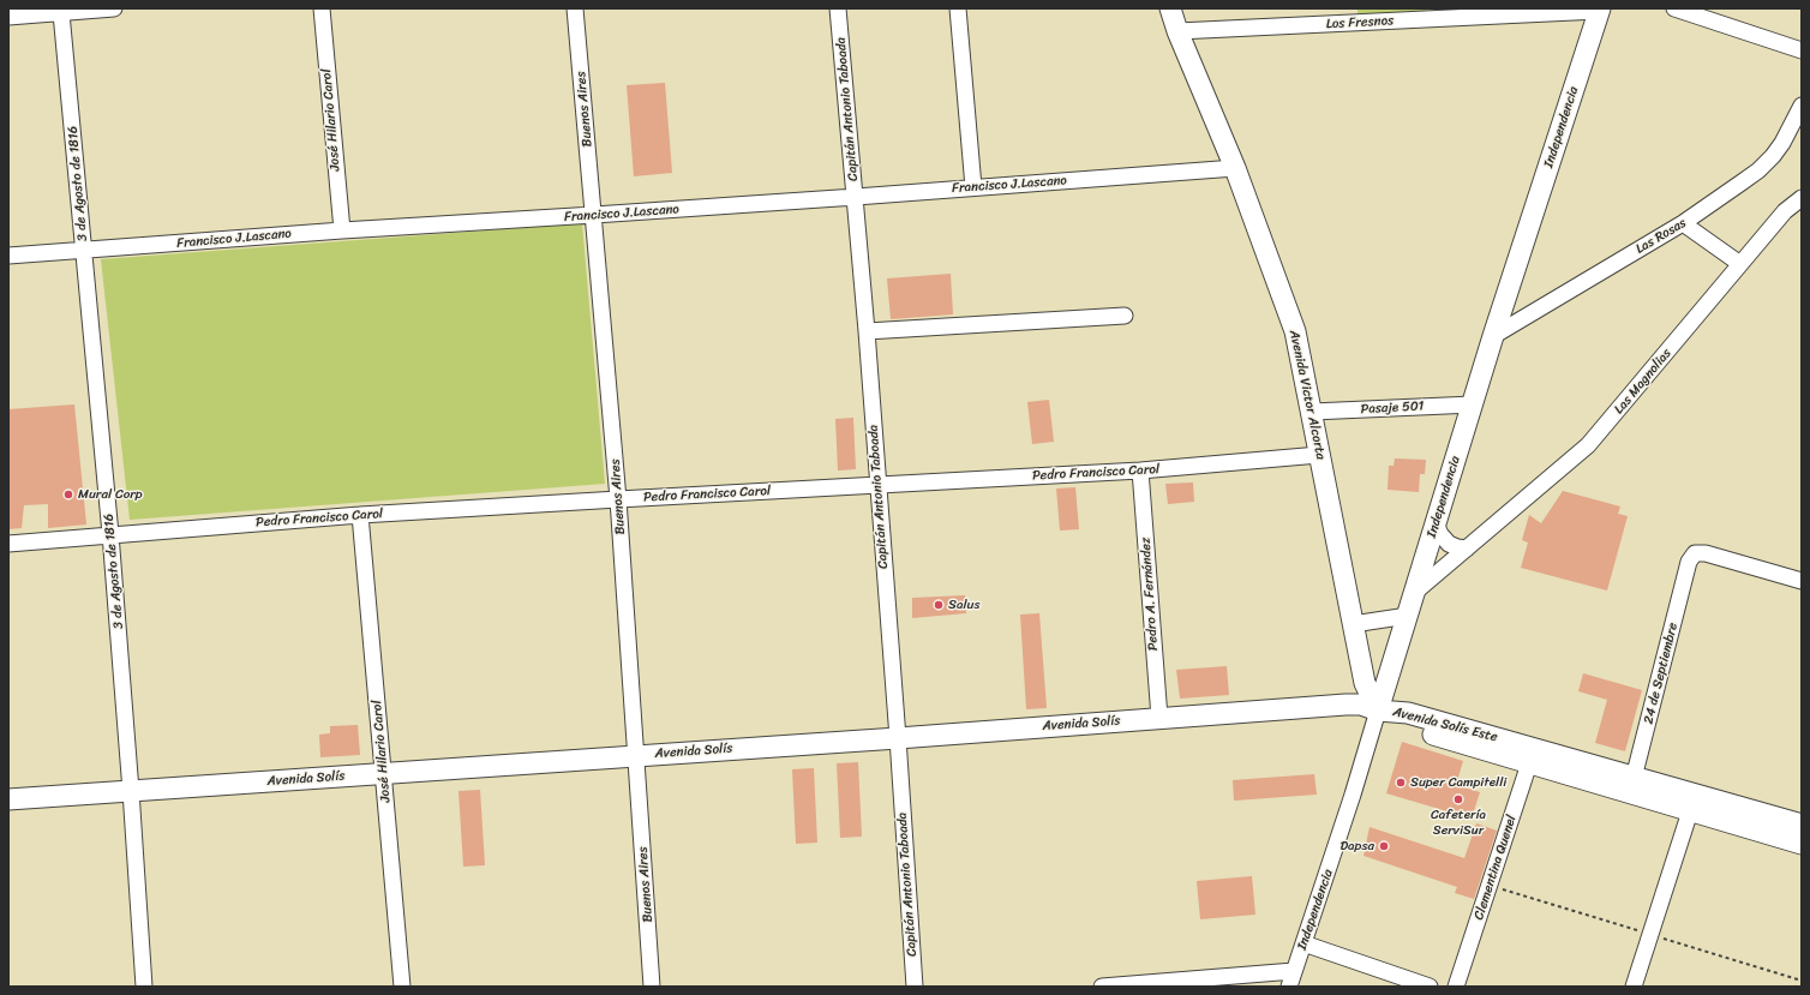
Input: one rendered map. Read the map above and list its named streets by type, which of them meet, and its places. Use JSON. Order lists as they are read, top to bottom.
{
  "streets": {
    "main road": [
      "Independencia",
      "Avenida Victor Alcorta",
      "Avenida Solís",
      "Avenida Solís Este"
    ],
    "street": [
      "Los Fresnos",
      "Buenos Aires",
      "Capitán Antonio Taboada",
      "José Hilario Carol",
      "3 de Agosto de 1816",
      "Francisco J.Lascano",
      "Las Rosas",
      "Las Magnolias",
      "Pasaje 501",
      "Pedro Francisco Carol",
      "Pedro A. Fernández",
      "24 de Septiembre",
      "Clementina Quenel"
    ]
  },
  "crossings": [
    ["Los Fresnos", "Independencia"],
    ["Los Fresnos", "Avenida Victor Alcorta"],
    ["Buenos Aires", "Francisco J.Lascano"],
    ["Buenos Aires", "Pedro Francisco Carol"],
    ["Buenos Aires", "Avenida Solís"],
    ["Capitán Antonio Taboada", "Francisco J.Lascano"],
    ["Capitán Antonio Taboada", "Pedro Francisco Carol"],
    ["Capitán Antonio Taboada", "Avenida Solís"],
    ["José Hilario Carol", "Francisco J.Lascano"],
    ["José Hilario Carol", "Pedro Francisco Carol"],
    ["José Hilario Carol", "Avenida Solís"],
    ["Independencia", "Las Rosas"],
    ["Independencia", "Las Magnolias"],
    ["Independencia", "Avenida Victor Alcorta"],
    ["Independencia", "Pasaje 501"],
    ["Independencia", "Avenida Solís"],
    ["Independencia", "Avenida Solís Este"],
    ["3 de Agosto de 1816", "Francisco J.Lascano"],
    ["3 de Agosto de 1816", "Pedro Francisco Carol"],
    ["3 de Agosto de 1816", "Avenida Solís"],
    ["Francisco J.Lascano", "Avenida Victor Alcorta"],
    ["Avenida Victor Alcorta", "Pasaje 501"],
    ["Avenida Victor Alcorta", "Pedro Francisco Carol"],
    ["Avenida Victor Alcorta", "Avenida Solís"],
    ["Avenida Victor Alcorta", "Avenida Solís Este"],
    ["Pedro Francisco Carol", "Pedro A. Fernández"],
    ["Pedro A. Fernández", "Avenida Solís"],
    ["24 de Septiembre", "Avenida Solís Este"],
    ["Avenida Solís", "Avenida Solís Este"],
    ["Avenida Solís Este", "Clementina Quenel"]
  ],
  "places": [
    "Mural Corp",
    "Salus",
    "Super Campitelli",
    "Cafetería ServiSur",
    "Dapsa"
  ]
}
